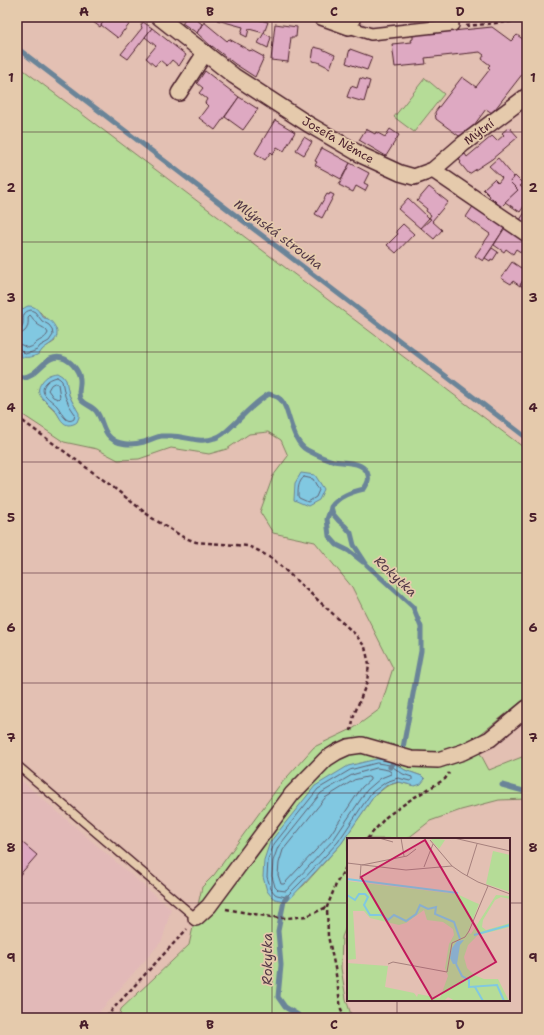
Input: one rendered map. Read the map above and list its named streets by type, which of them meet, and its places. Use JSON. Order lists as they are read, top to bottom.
{
  "streets": {
    "street": ["Mýtní", "Josefa Němce"]
  },
  "crossings": [
    ["Mýtní", "Josefa Němce"]
  ],
  "water": ["Mlýnská strouha", "Rokytka"],
  "grid": {
    "columns": [
      "A",
      "B",
      "C",
      "D"
    ],
    "rows": [
      "1",
      "2",
      "3",
      "4",
      "5",
      "6",
      "7",
      "8",
      "9"
    ]
  }
}
